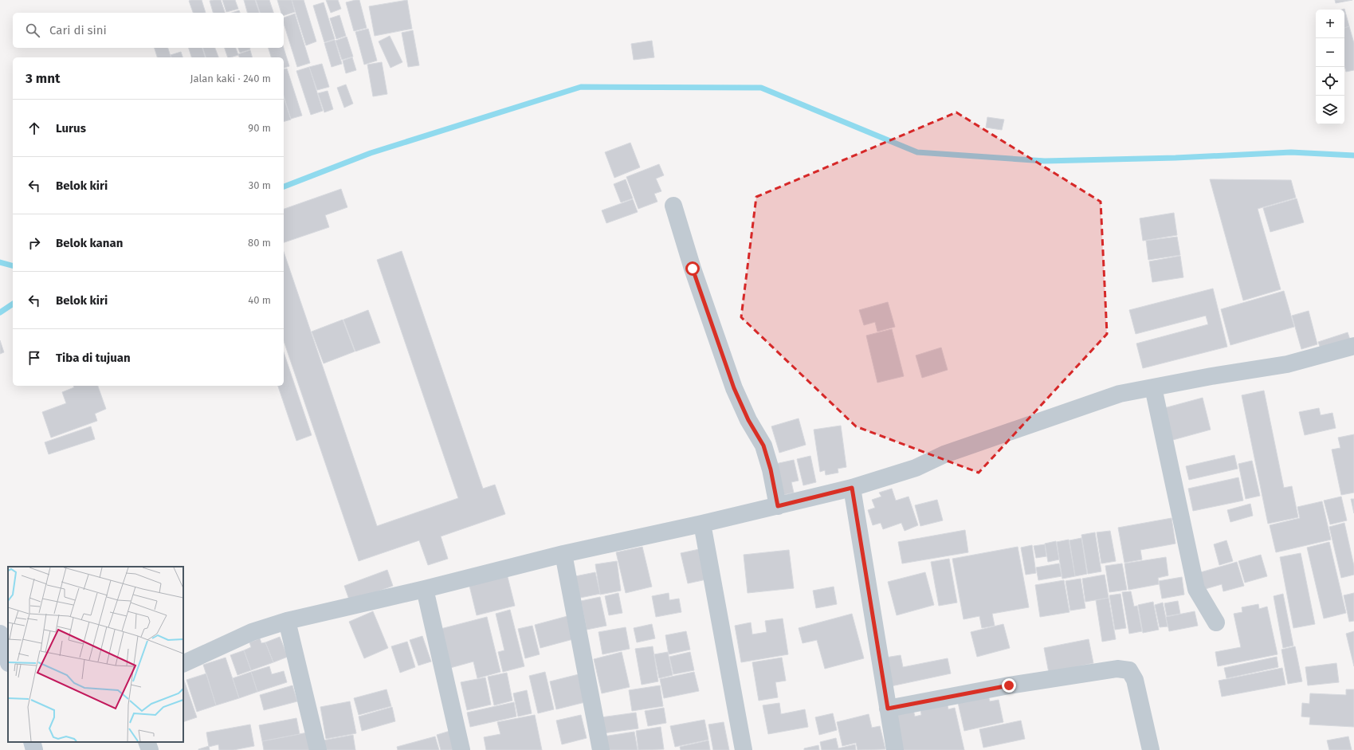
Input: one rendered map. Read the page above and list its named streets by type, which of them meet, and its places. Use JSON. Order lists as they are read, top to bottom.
{
  "page": {
    "map_buttons": ["+", "−"],
    "search": "Cari di sini",
    "heading": ["3 mnt", "Jalan kaki · 240 m"],
    "list": [
      ["Lurus", "90 m"],
      ["Belok kiri", "30 m"],
      ["Belok kanan", "80 m"],
      ["Belok kiri", "40 m"],
      "Tiba di tujuan"
    ]
  }
}
